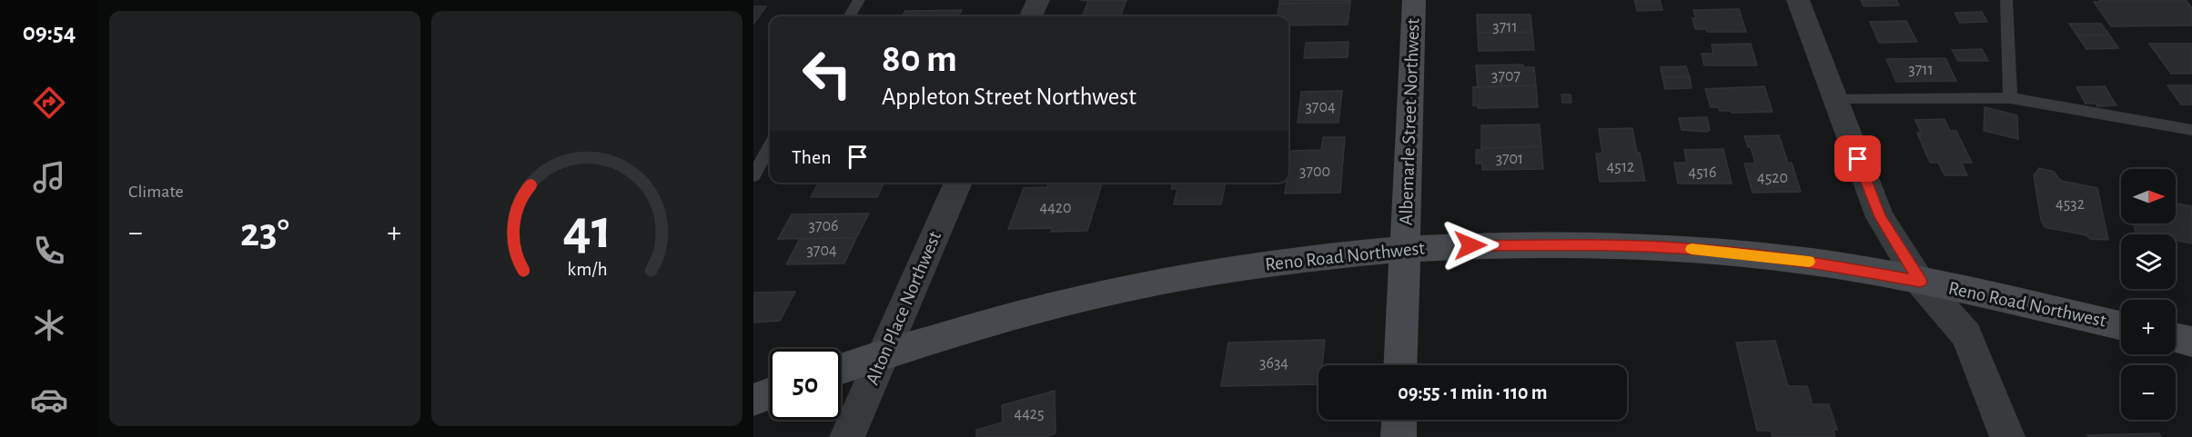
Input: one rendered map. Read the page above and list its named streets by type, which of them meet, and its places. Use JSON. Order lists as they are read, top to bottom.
{
  "streets": {
    "main road": ["Albemarle Street Northwest", "Reno Road Northwest"],
    "street": ["Alton Place Northwest"]
  },
  "crossings": [
    ["Albemarle Street Northwest", "Reno Road Northwest"],
    ["Reno Road Northwest", "Alton Place Northwest"]
  ],
  "house_numbers": [
    "3711",
    "3711",
    "3707",
    "3704",
    "3701",
    "4512",
    "3700",
    "4516",
    "4520",
    "4532",
    "4420",
    "3706",
    "3704",
    "3634",
    "4425"
  ],
  "north": "right",
  "page": {
    "tabs": "09:54",
    "tile": "Climate",
    "turn": ["80 m", "Appleton Street Northwest"],
    "then": "Then",
    "map_buttons": ["+", "−"],
    "heat": ["−", "23°", "+"],
    "limit": "50",
    "trip": "09:55 · 1 min · 110 m",
    "gauge": ["41", "km/h"]
  }
}
